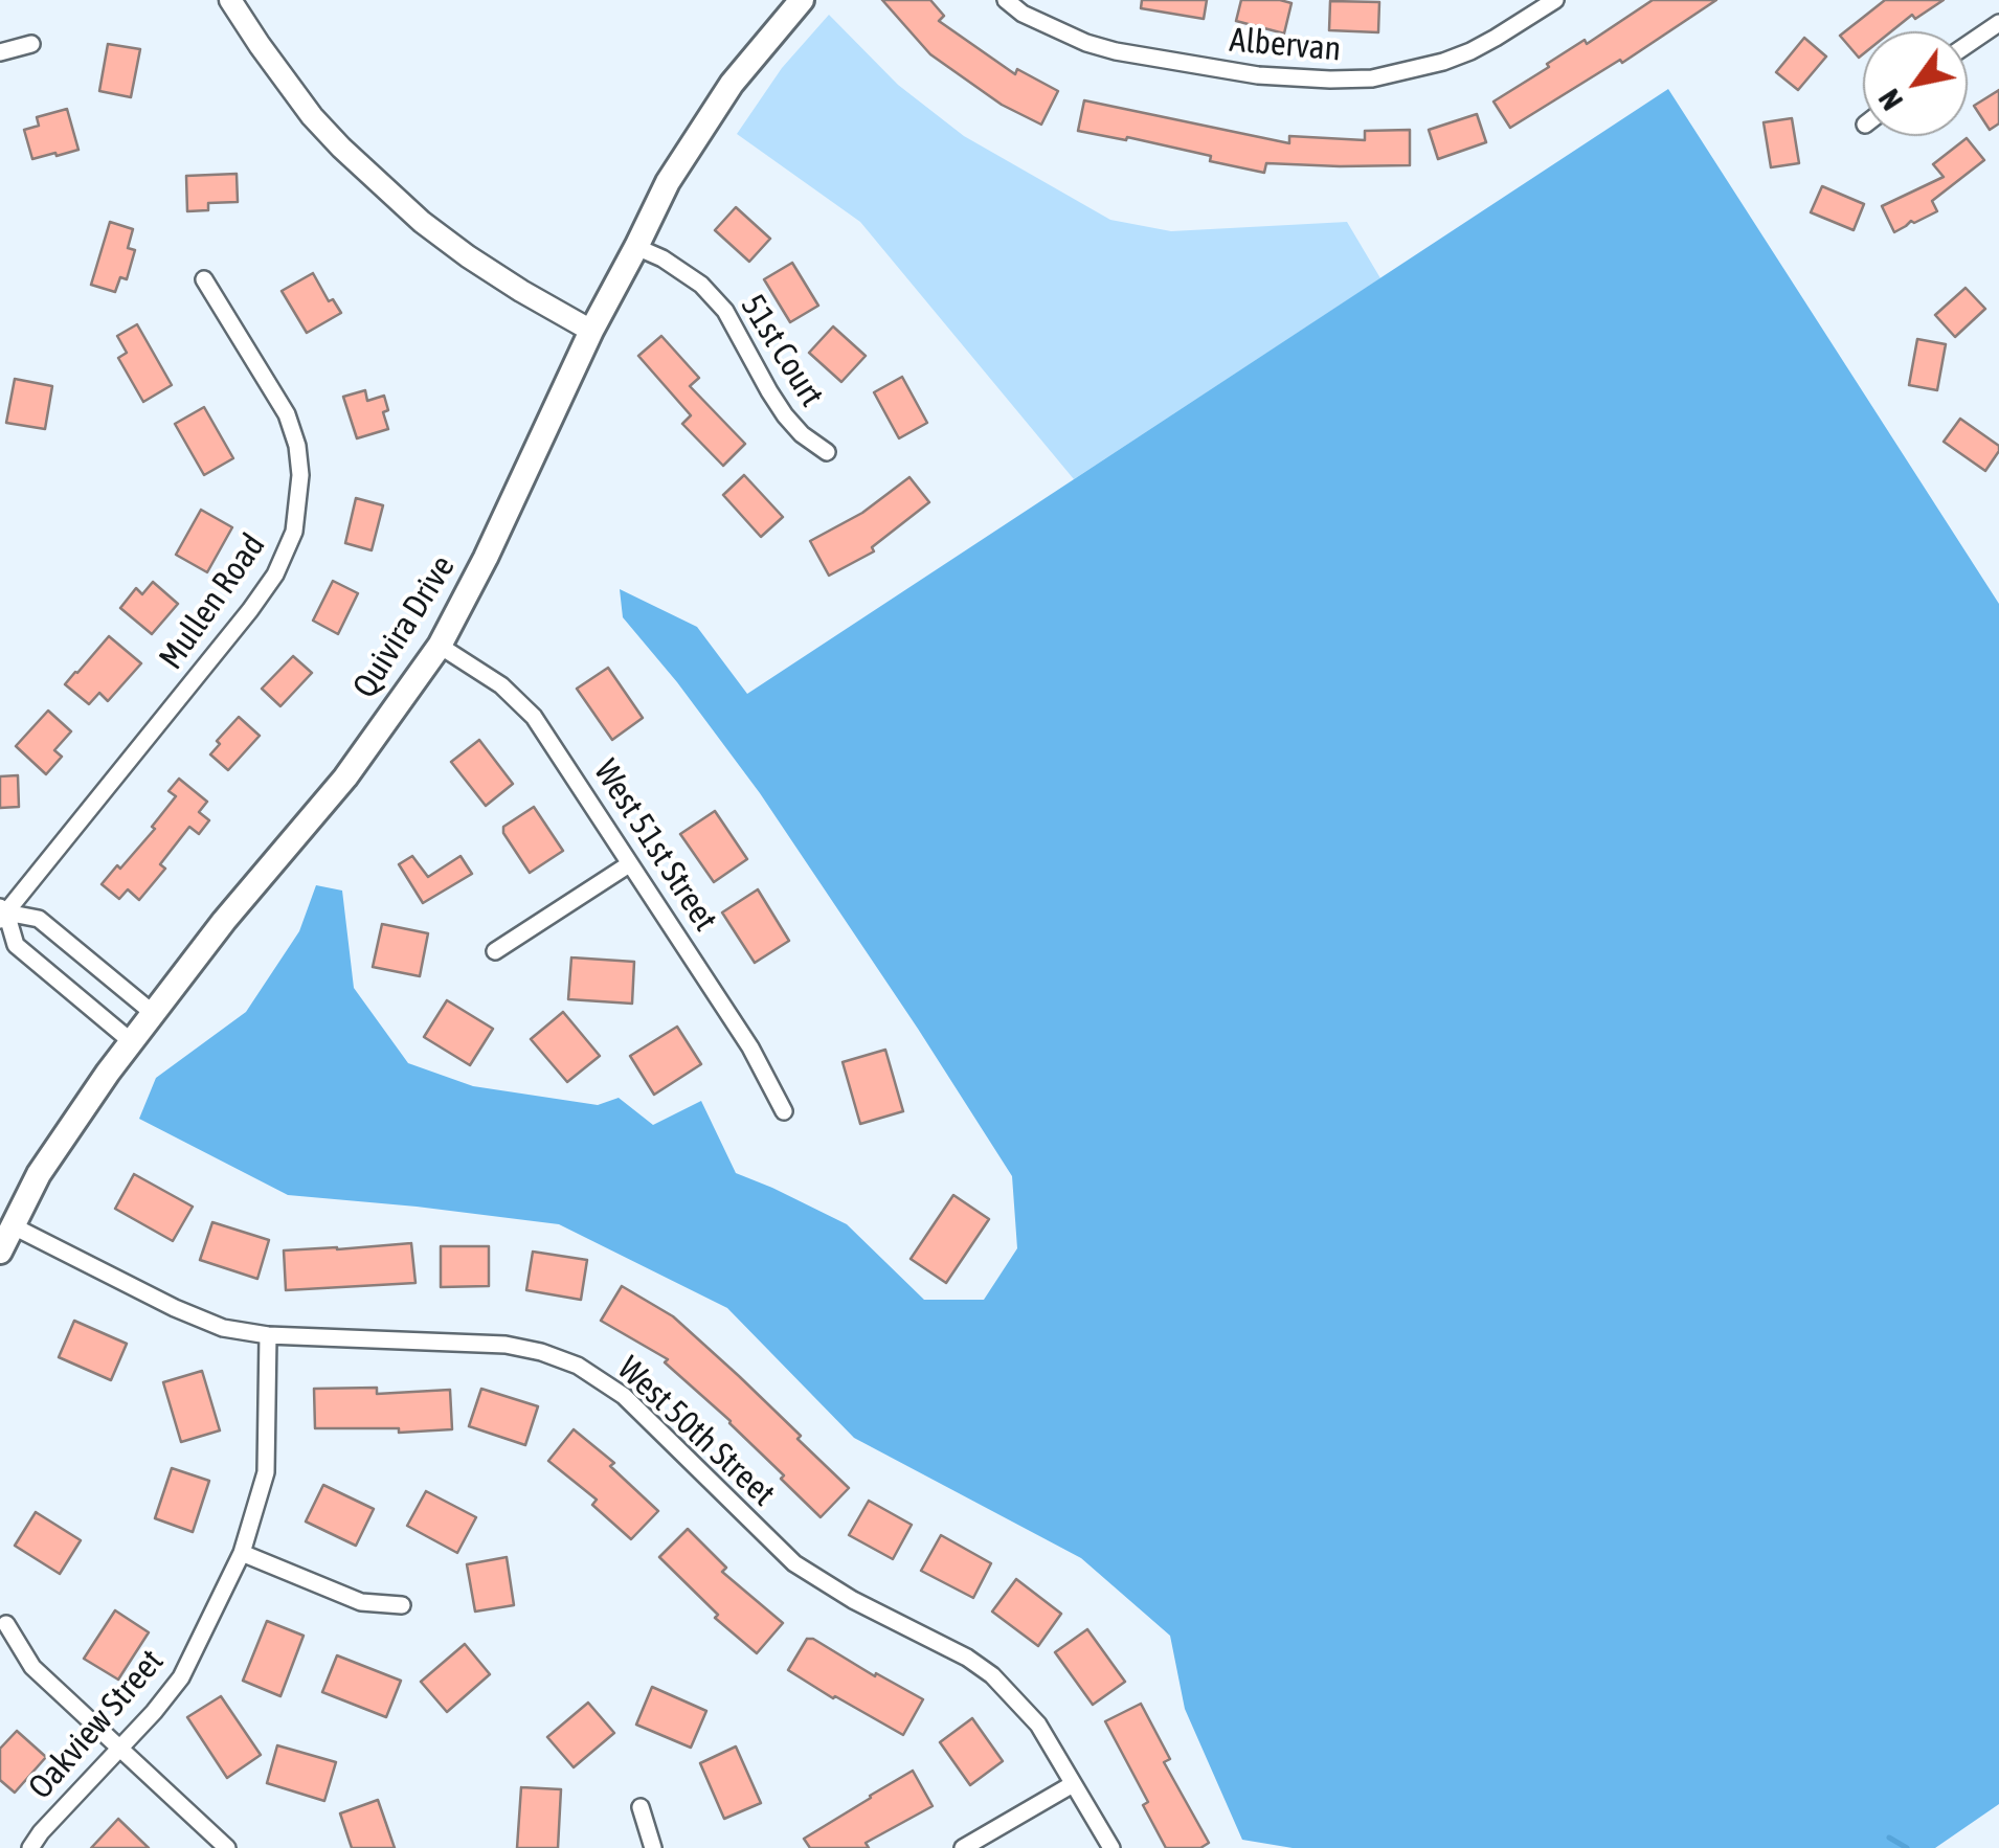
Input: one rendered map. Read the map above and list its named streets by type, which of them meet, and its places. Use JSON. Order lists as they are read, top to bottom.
{
  "streets": {
    "main road": ["Quivira Drive"],
    "street": [
      "Albervan",
      "51st Court",
      "Mullen Road",
      "West 51st Street",
      "West 50th Street",
      "Oakview Street"
    ]
  },
  "crossings": [
    ["51st Court", "Quivira Drive"],
    ["Quivira Drive", "West 51st Street"],
    ["Quivira Drive", "West 50th Street"],
    ["West 50th Street", "Oakview Street"]
  ],
  "north": "bottom left"
}
